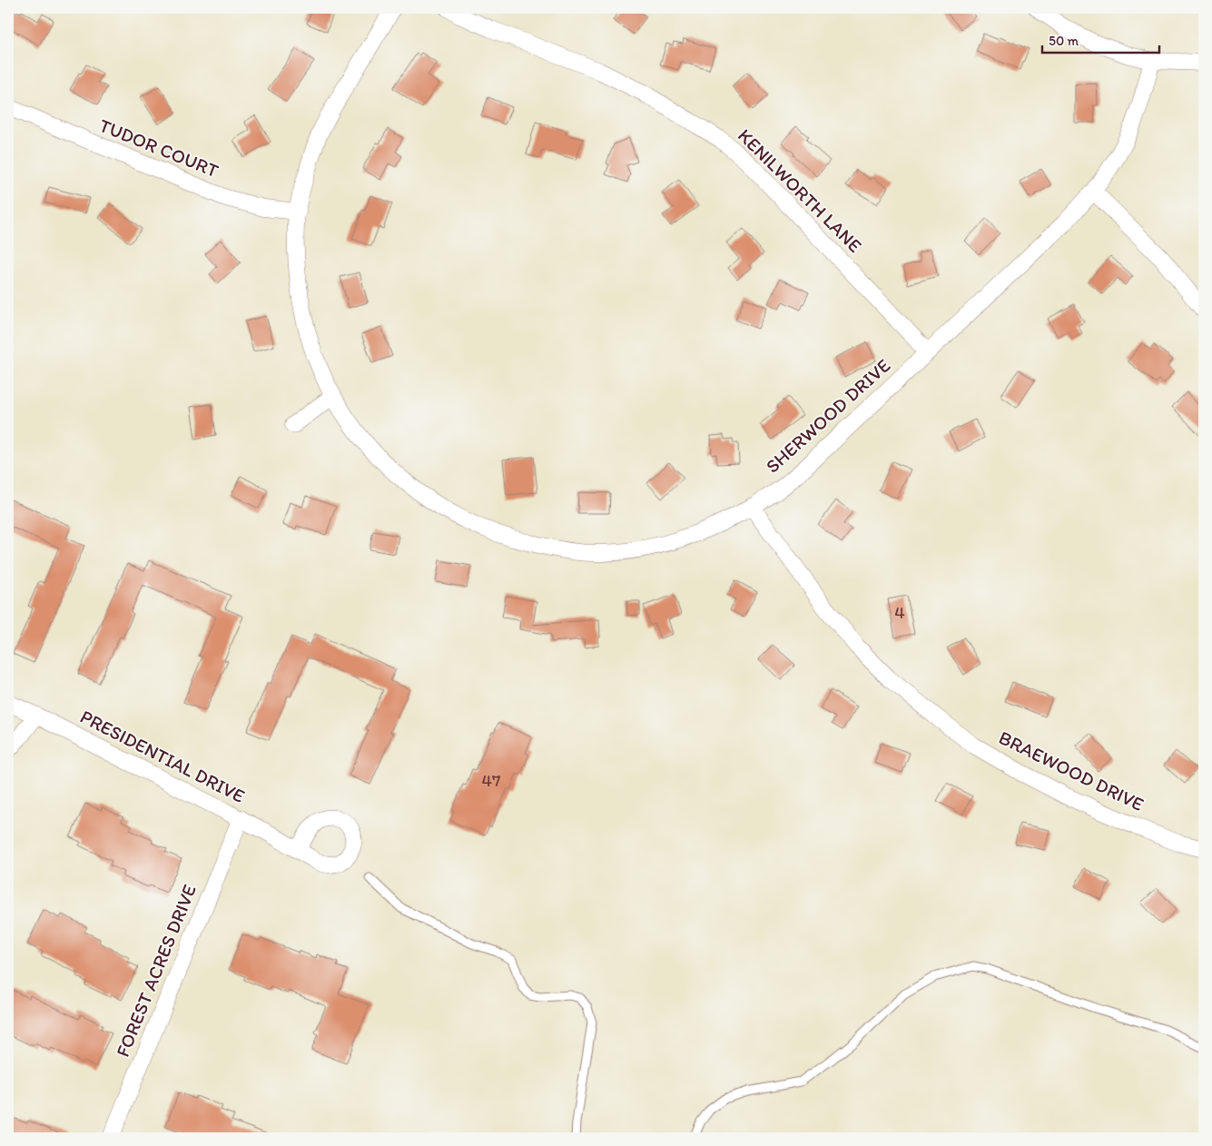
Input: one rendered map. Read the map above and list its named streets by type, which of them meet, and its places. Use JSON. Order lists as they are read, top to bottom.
{
  "streets": {
    "street": [
      "TUDOR COURT",
      "KENILWORTH LANE",
      "SHERWOOD DRIVE",
      "PRESIDENTIAL DRIVE",
      "BRAEWOOD DRIVE",
      "FOREST ACRES DRIVE"
    ]
  },
  "crossings": [
    ["TUDOR COURT", "SHERWOOD DRIVE"],
    ["KENILWORTH LANE", "SHERWOOD DRIVE"],
    ["SHERWOOD DRIVE", "BRAEWOOD DRIVE"],
    ["PRESIDENTIAL DRIVE", "FOREST ACRES DRIVE"]
  ],
  "house_numbers": ["4", "47"],
  "scale_bar": "50 m"
}
